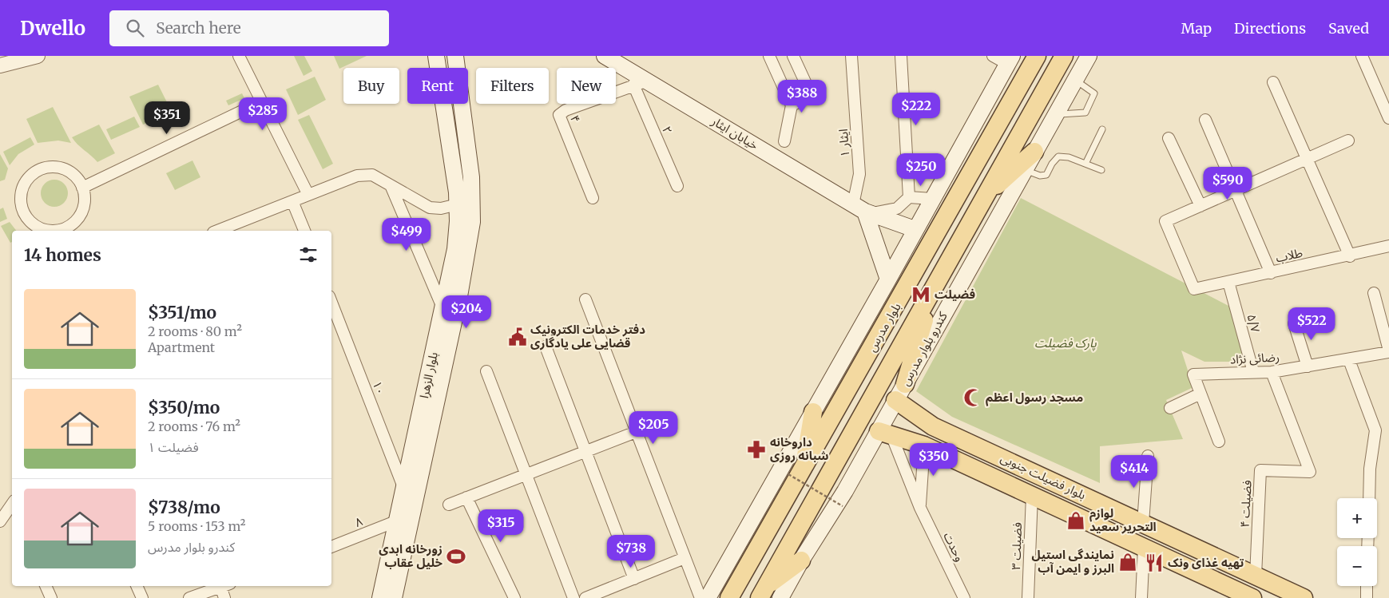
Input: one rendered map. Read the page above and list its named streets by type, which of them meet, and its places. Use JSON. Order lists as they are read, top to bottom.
{
  "streets": {
    "main road": [
      "خیابان ایثار",
      "بلوار مدرس",
      "کندرو بلوار مدرس",
      "بلوار الزهرا",
      "بلوار فضیلت جنوبی"
    ],
    "street": [
      "۴",
      "۲",
      "ایثار ۱",
      "طلاب",
      "۵/۷",
      "رضائی نژاد",
      "۱۰",
      "فضیلت ۴",
      "۸",
      "فضیلت ۳",
      "وحدت"
    ]
  },
  "crossings": [
    ["۴", "۲"],
    ["۴", "خیابان ایثار"],
    ["۲", "خیابان ایثار"],
    ["خیابان ایثار", "ایثار ۱"],
    ["طلاب", "۵/۷"],
    ["۵/۷", "رضائی نژاد"],
    ["کندرو بلوار مدرس", "بلوار فضیلت جنوبی"],
    ["کندرو بلوار مدرس", "وحدت"],
    ["رضائی نژاد", "فضیلت ۴"],
    ["بلوار الزهرا", "۱۰"],
    ["بلوار الزهرا", "۸"],
    ["بلوار فضیلت جنوبی", "فضیلت ۴"],
    ["بلوار فضیلت جنوبی", "فضیلت ۳"],
    ["بلوار فضیلت جنوبی", "وحدت"]
  ],
  "parks": ["پارک فضیلت"],
  "places": {
    "metro station": ["فضیلت"],
    "public building": ["دفتر خدمات الکترونیک قضایی علی یادگاری"],
    "mosque": ["مسجد رسول اعظم"],
    "pharmacy": ["داروخانه شبانه روزی"],
    "shop": ["لوازم التحریر سعید", "نمایندگی استيل البرز و ایمن آب"],
    "sports": ["زورخانه ابدی خلیل عقاب"],
    "restaurant": ["تهیه غذای ونک"]
  },
  "page": {
    "header": "Dwello",
    "search": "Search here",
    "nav": ["Map", "Directions", "Saved"],
    "chip": [
      "Buy",
      "Rent",
      "Filters",
      "New"
    ],
    "price": [
      "$388",
      "$222",
      "$285",
      "$351",
      "$250",
      "$590",
      "$499",
      "$204",
      "$522",
      "$205",
      "$350",
      "$414",
      "$315",
      "$738"
    ],
    "heading": "14 homes",
    "list": [
      {
        "name": "$351/mo",
        "note": "2 rooms · 80 m² · Apartment"
      },
      {
        "name": "$350/mo",
        "note": "2 rooms · 76 m² · فضیلت ۱"
      },
      {
        "name": "$738/mo",
        "note": "5 rooms · 153 m² · کندرو بلوار مدرس"
      }
    ],
    "map_buttons": ["+", "−"]
  }
}
